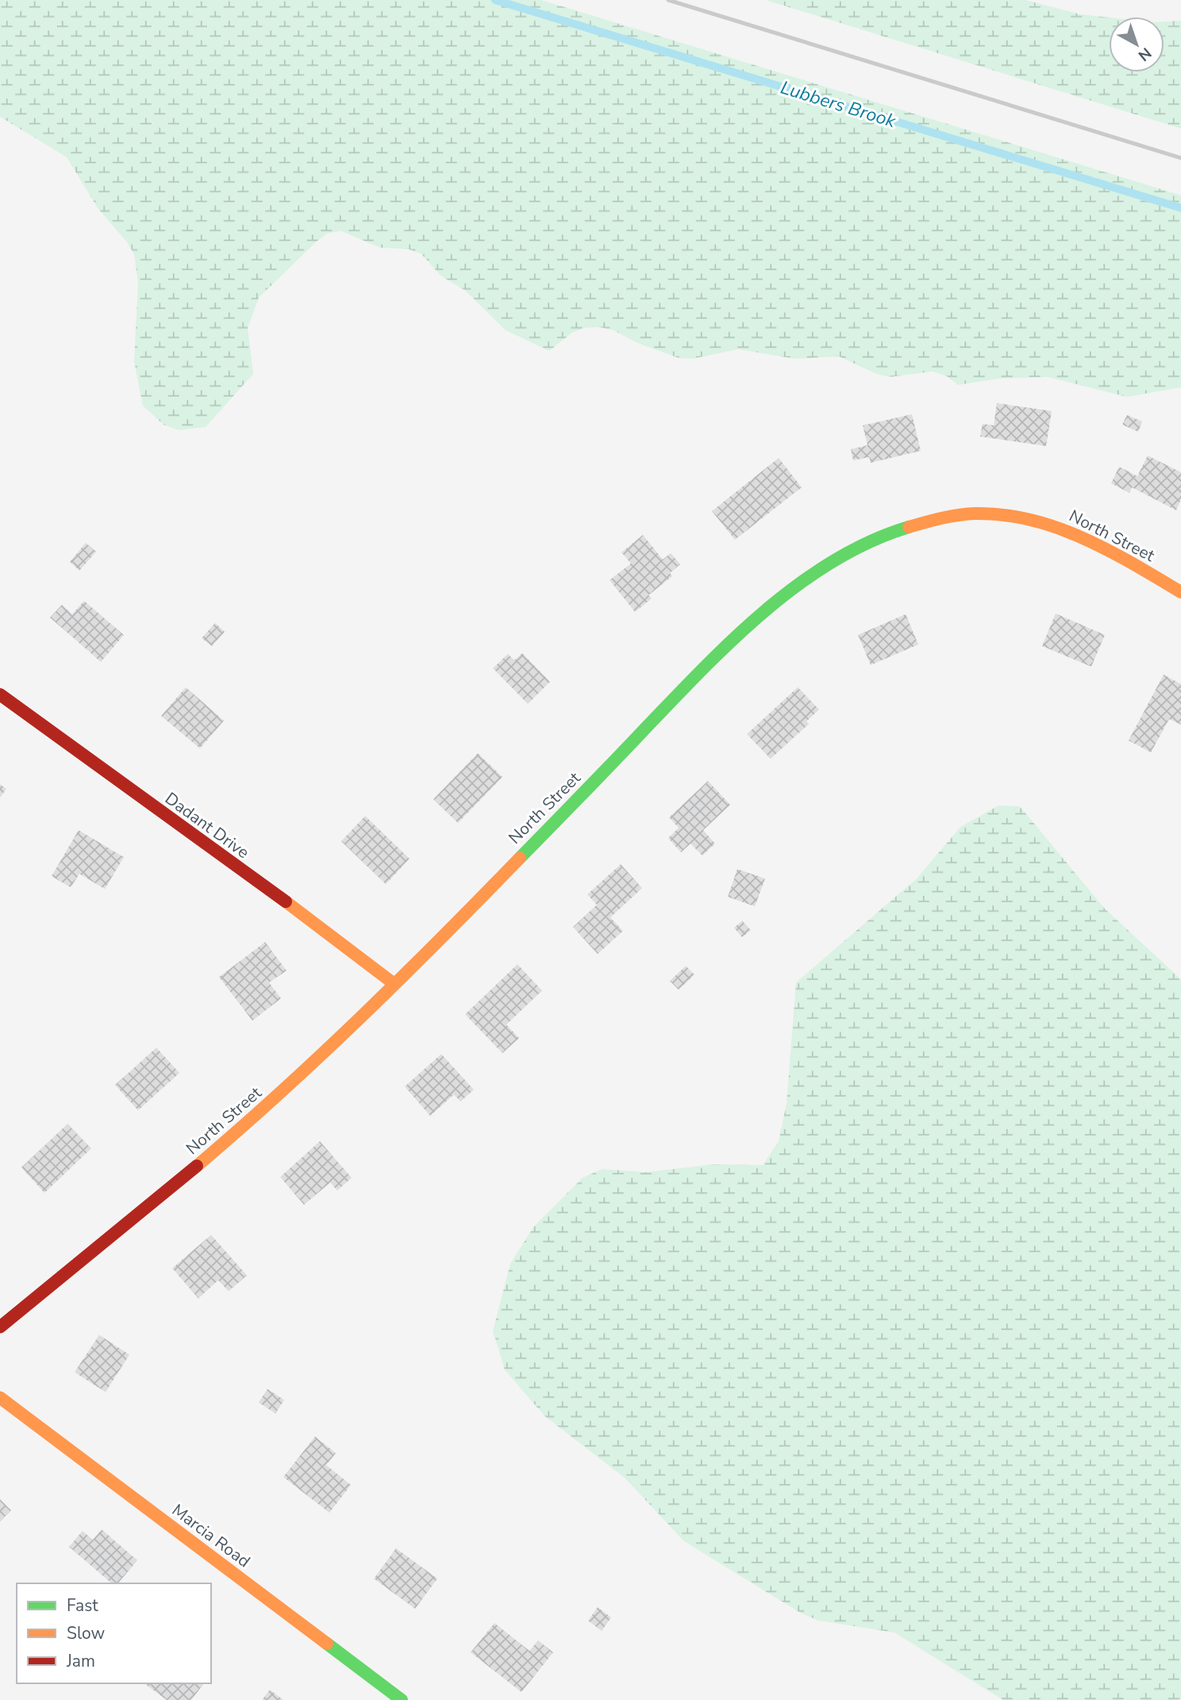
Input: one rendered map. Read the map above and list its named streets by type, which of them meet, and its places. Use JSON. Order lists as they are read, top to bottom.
{
  "streets": {
    "street": ["North Street", "Dadant Drive", "Marcia Road"]
  },
  "crossings": [
    ["North Street", "Dadant Drive"]
  ],
  "water": ["Lubbers Brook"],
  "legend": ["Fast", "Slow", "Jam"],
  "north": "bottom right"
}
